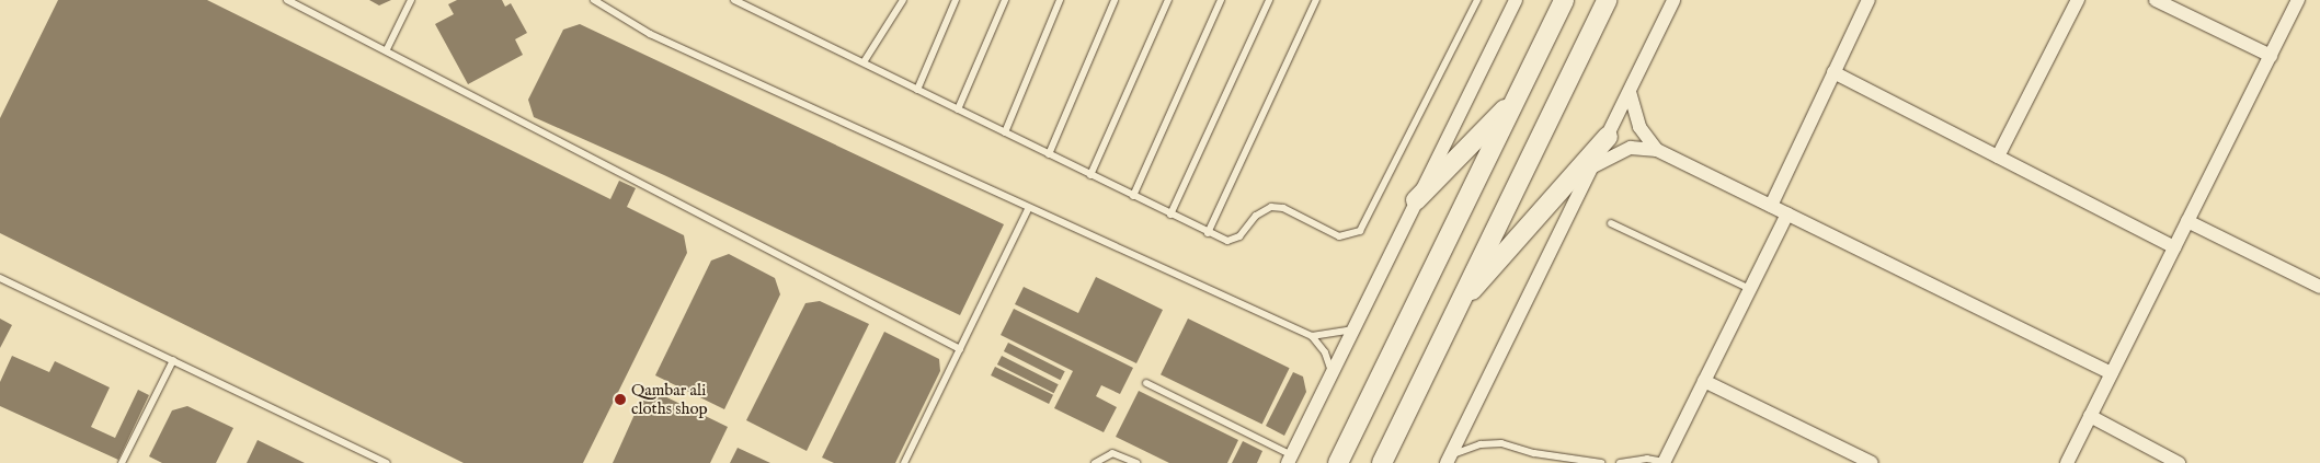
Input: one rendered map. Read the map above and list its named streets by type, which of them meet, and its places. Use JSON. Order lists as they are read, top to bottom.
{
  "places": ["Qambar ali cloths shop"]
}
